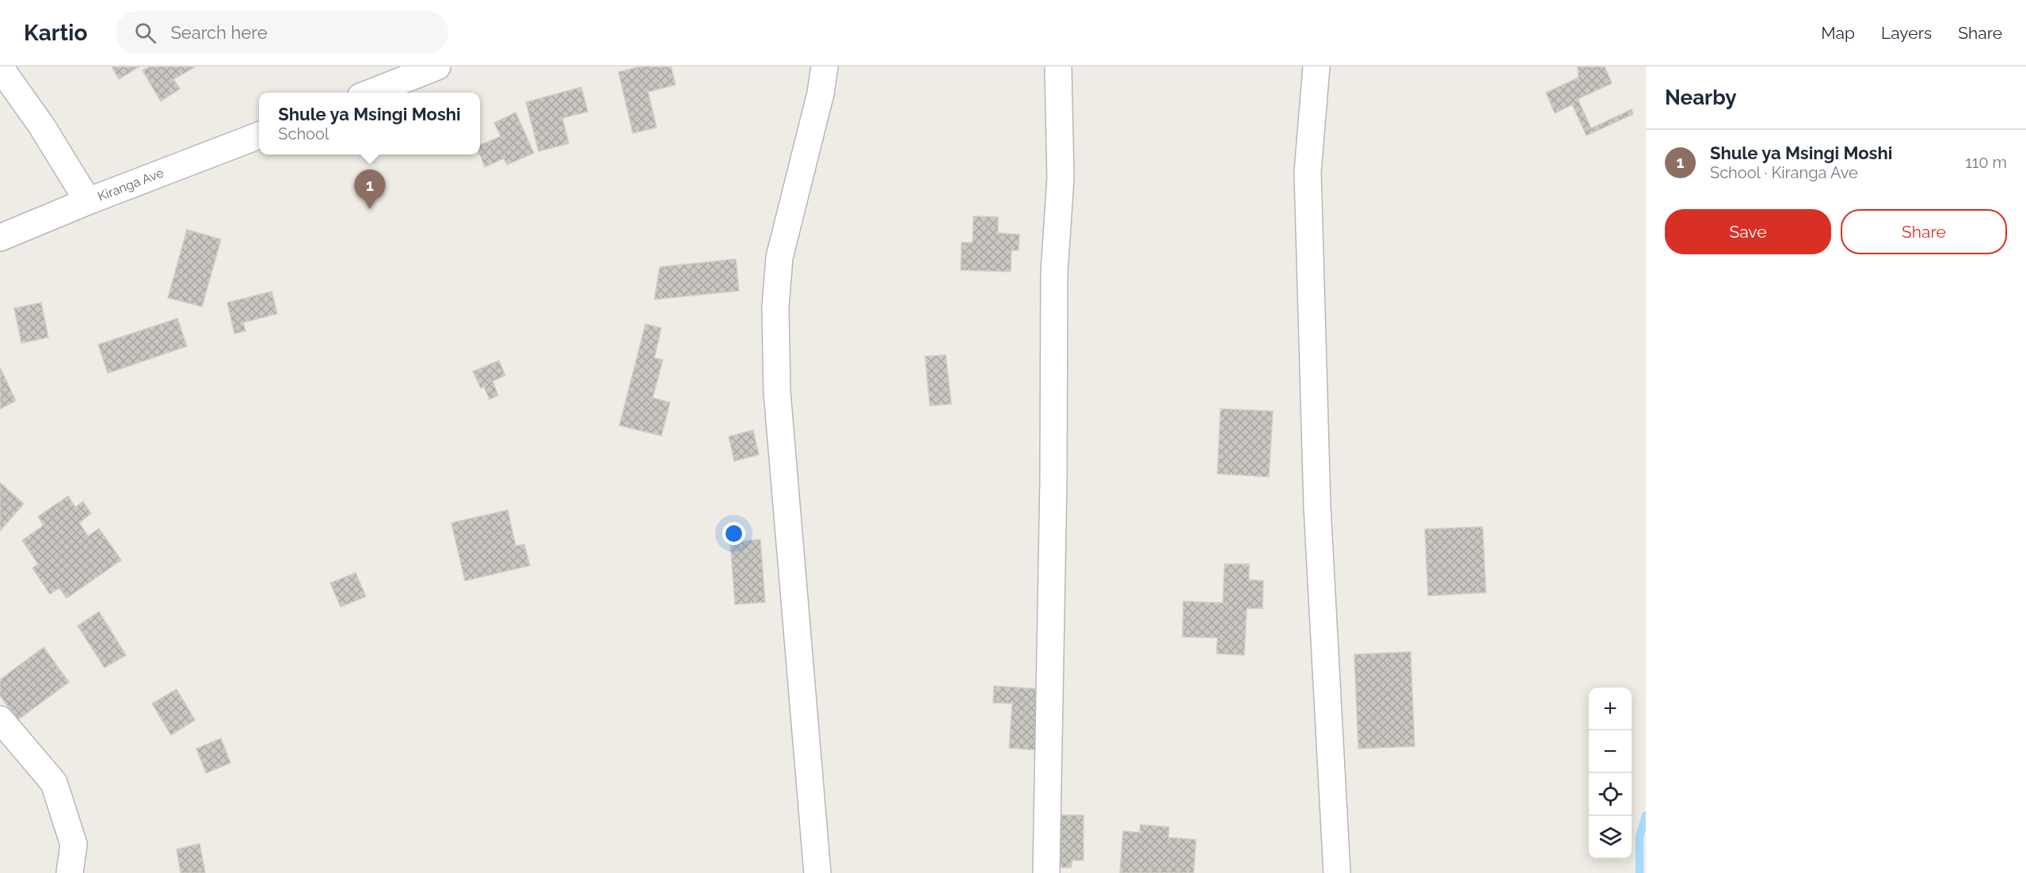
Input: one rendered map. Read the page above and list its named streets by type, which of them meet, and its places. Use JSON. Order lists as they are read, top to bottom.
{
  "streets": {
    "street": ["Kiranga Ave"]
  },
  "page": {
    "header": "Kartio",
    "search": "Search here",
    "nav": ["Map", "Layers", "Share"],
    "heading": "Nearby",
    "popup": ["Shule ya Msingi Moshi", "School"],
    "list": [
      {
        "mark": "1",
        "name": "Shule ya Msingi Moshi",
        "note": "School · Kiranga Ave",
        "value": "110 m"
      }
    ],
    "pins": "1",
    "buttons": ["Save", "Share"],
    "map_buttons": ["+", "−"]
  }
}
